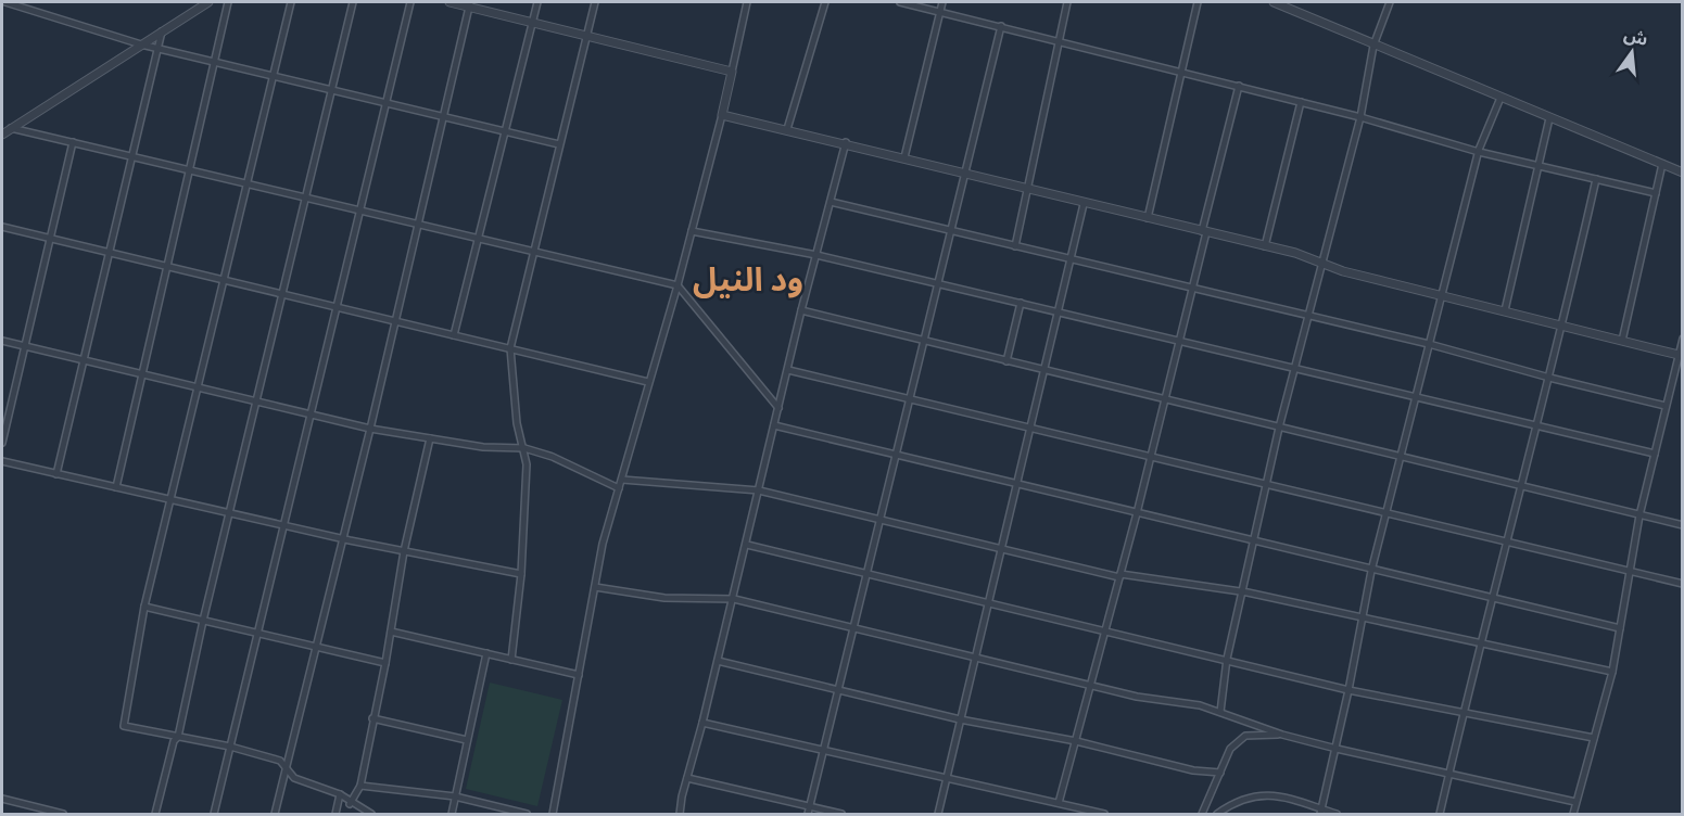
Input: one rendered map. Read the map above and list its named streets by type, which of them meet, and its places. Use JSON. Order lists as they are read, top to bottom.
{
  "districts": ["ود النيل"],
  "north": "top"
}
